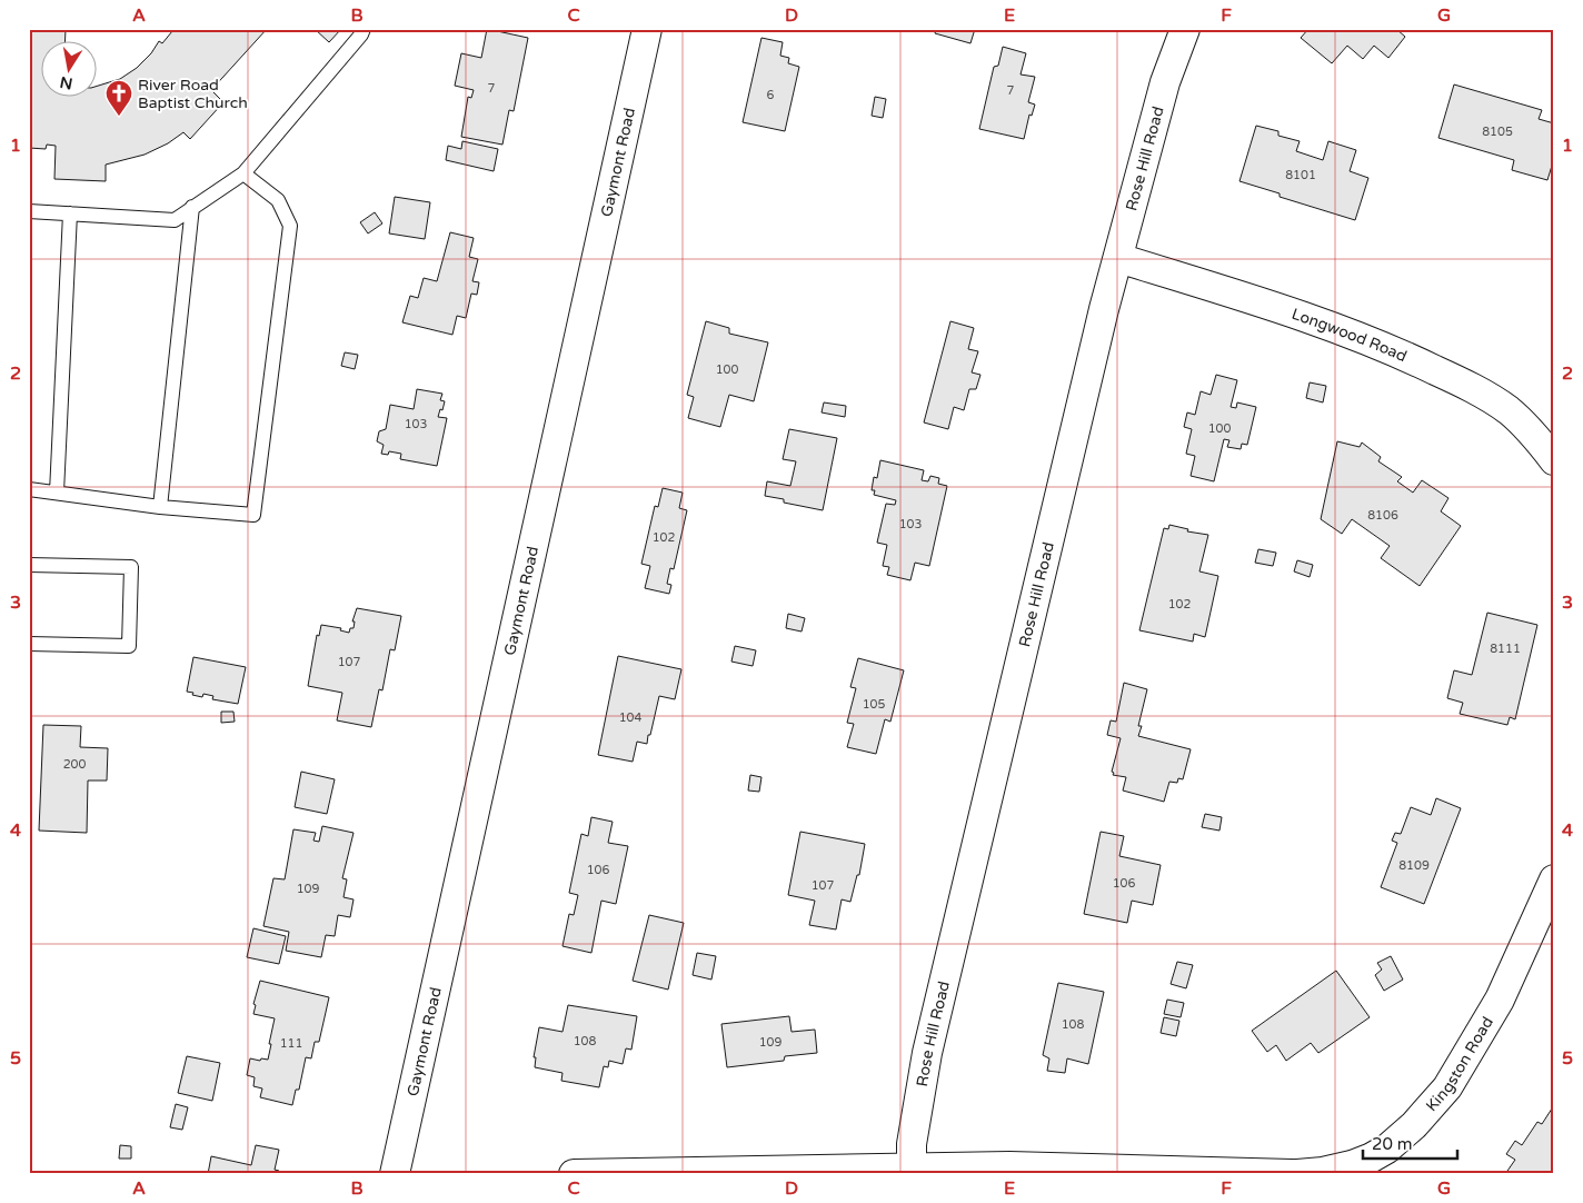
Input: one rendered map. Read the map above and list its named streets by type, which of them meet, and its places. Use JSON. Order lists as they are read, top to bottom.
{
  "streets": {
    "street": [
      "Rose Hill Road",
      "Gaymont Road",
      "Longwood Road",
      "Kingston Road"
    ]
  },
  "crossings": [
    ["Rose Hill Road", "Longwood Road"]
  ],
  "places": {
    "church": ["River Road Baptist Church"]
  },
  "house_numbers": [
    "7",
    "7",
    "6",
    "8105",
    "8101",
    "100",
    "103",
    "100",
    "8106",
    "103",
    "102",
    "102",
    "8111",
    "107",
    "105",
    "104",
    "200",
    "8109",
    "106",
    "106",
    "107",
    "109",
    "108",
    "108",
    "109",
    "111"
  ],
  "scale_bar": "20 m",
  "north": "bottom",
  "grid": {
    "columns": [
      "A",
      "B",
      "C",
      "D",
      "E",
      "F",
      "G"
    ],
    "rows": [
      "1",
      "2",
      "3",
      "4",
      "5"
    ]
  }
}
